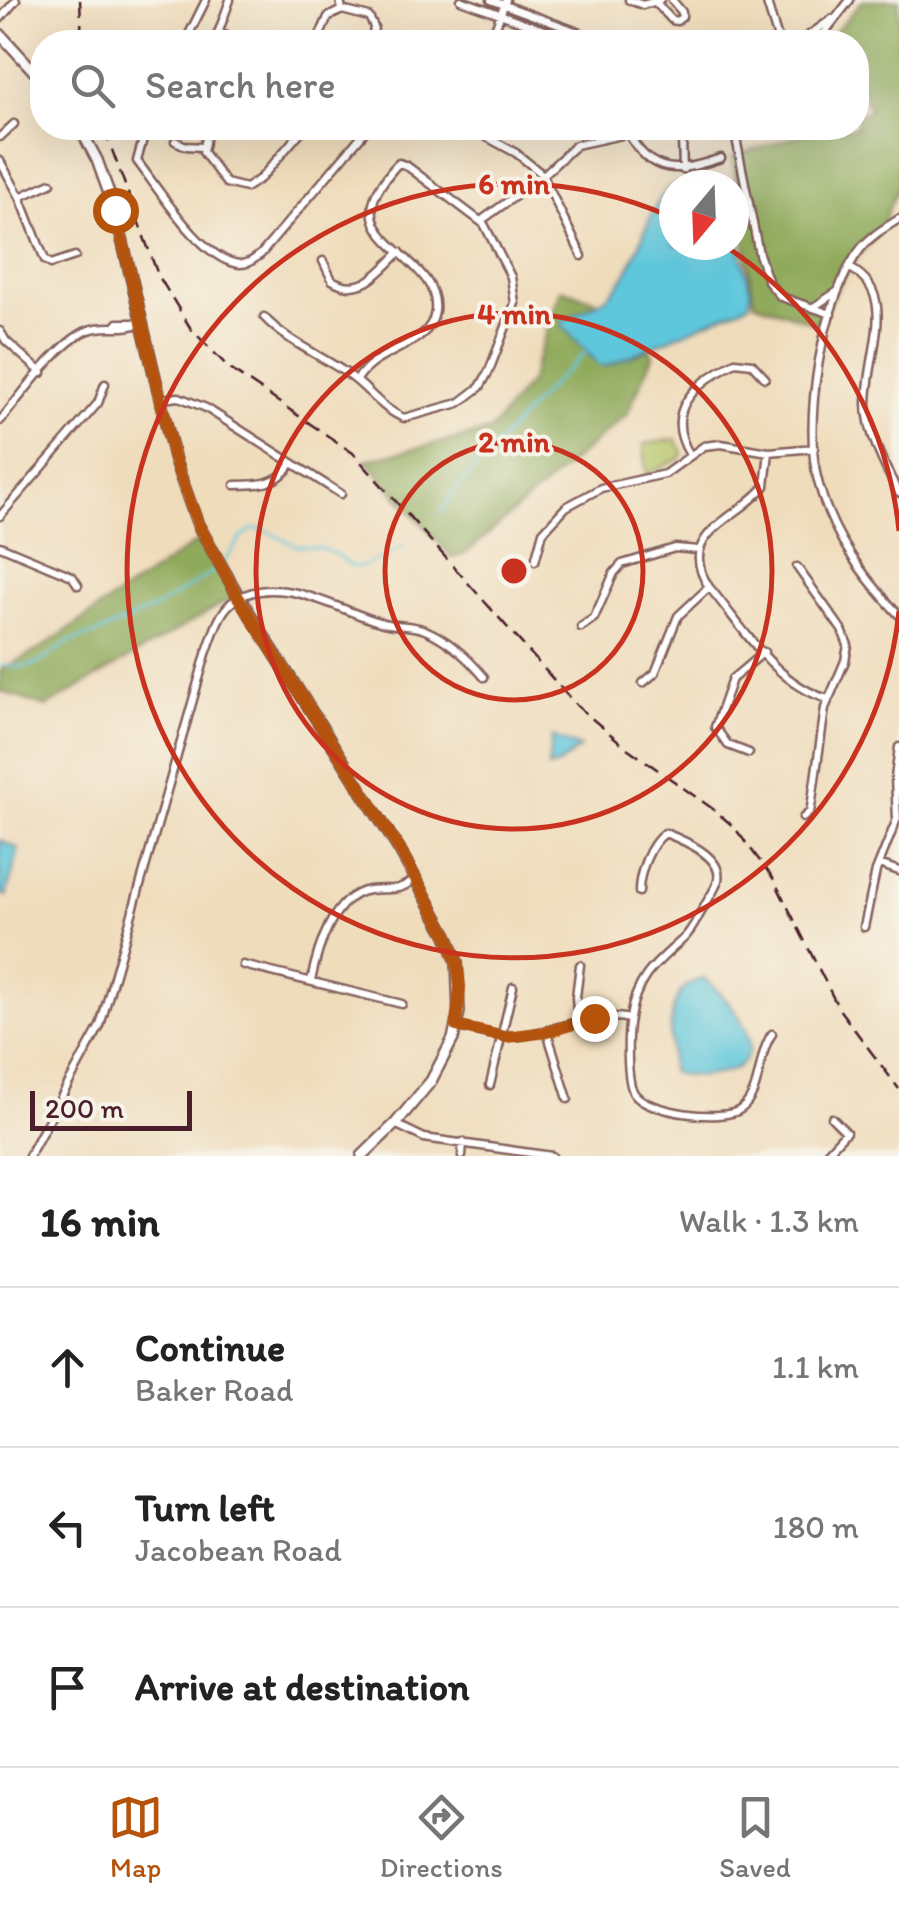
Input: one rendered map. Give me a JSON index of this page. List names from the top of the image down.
{
  "scale_bar": "200 m",
  "north": "bottom",
  "page": {
    "search": "Search here",
    "scale": "200 m",
    "heading": ["16 min", "Walk · 1.3 km"],
    "list": [
      ["Continue", "Baker Road", "1.1 km"],
      ["Turn left", "Jacobean Road", "180 m"],
      "Arrive at destination"
    ],
    "nav": ["Map", "Directions", "Saved"]
  },
  "rings": ["6 min", "4 min", "2 min"]
}
